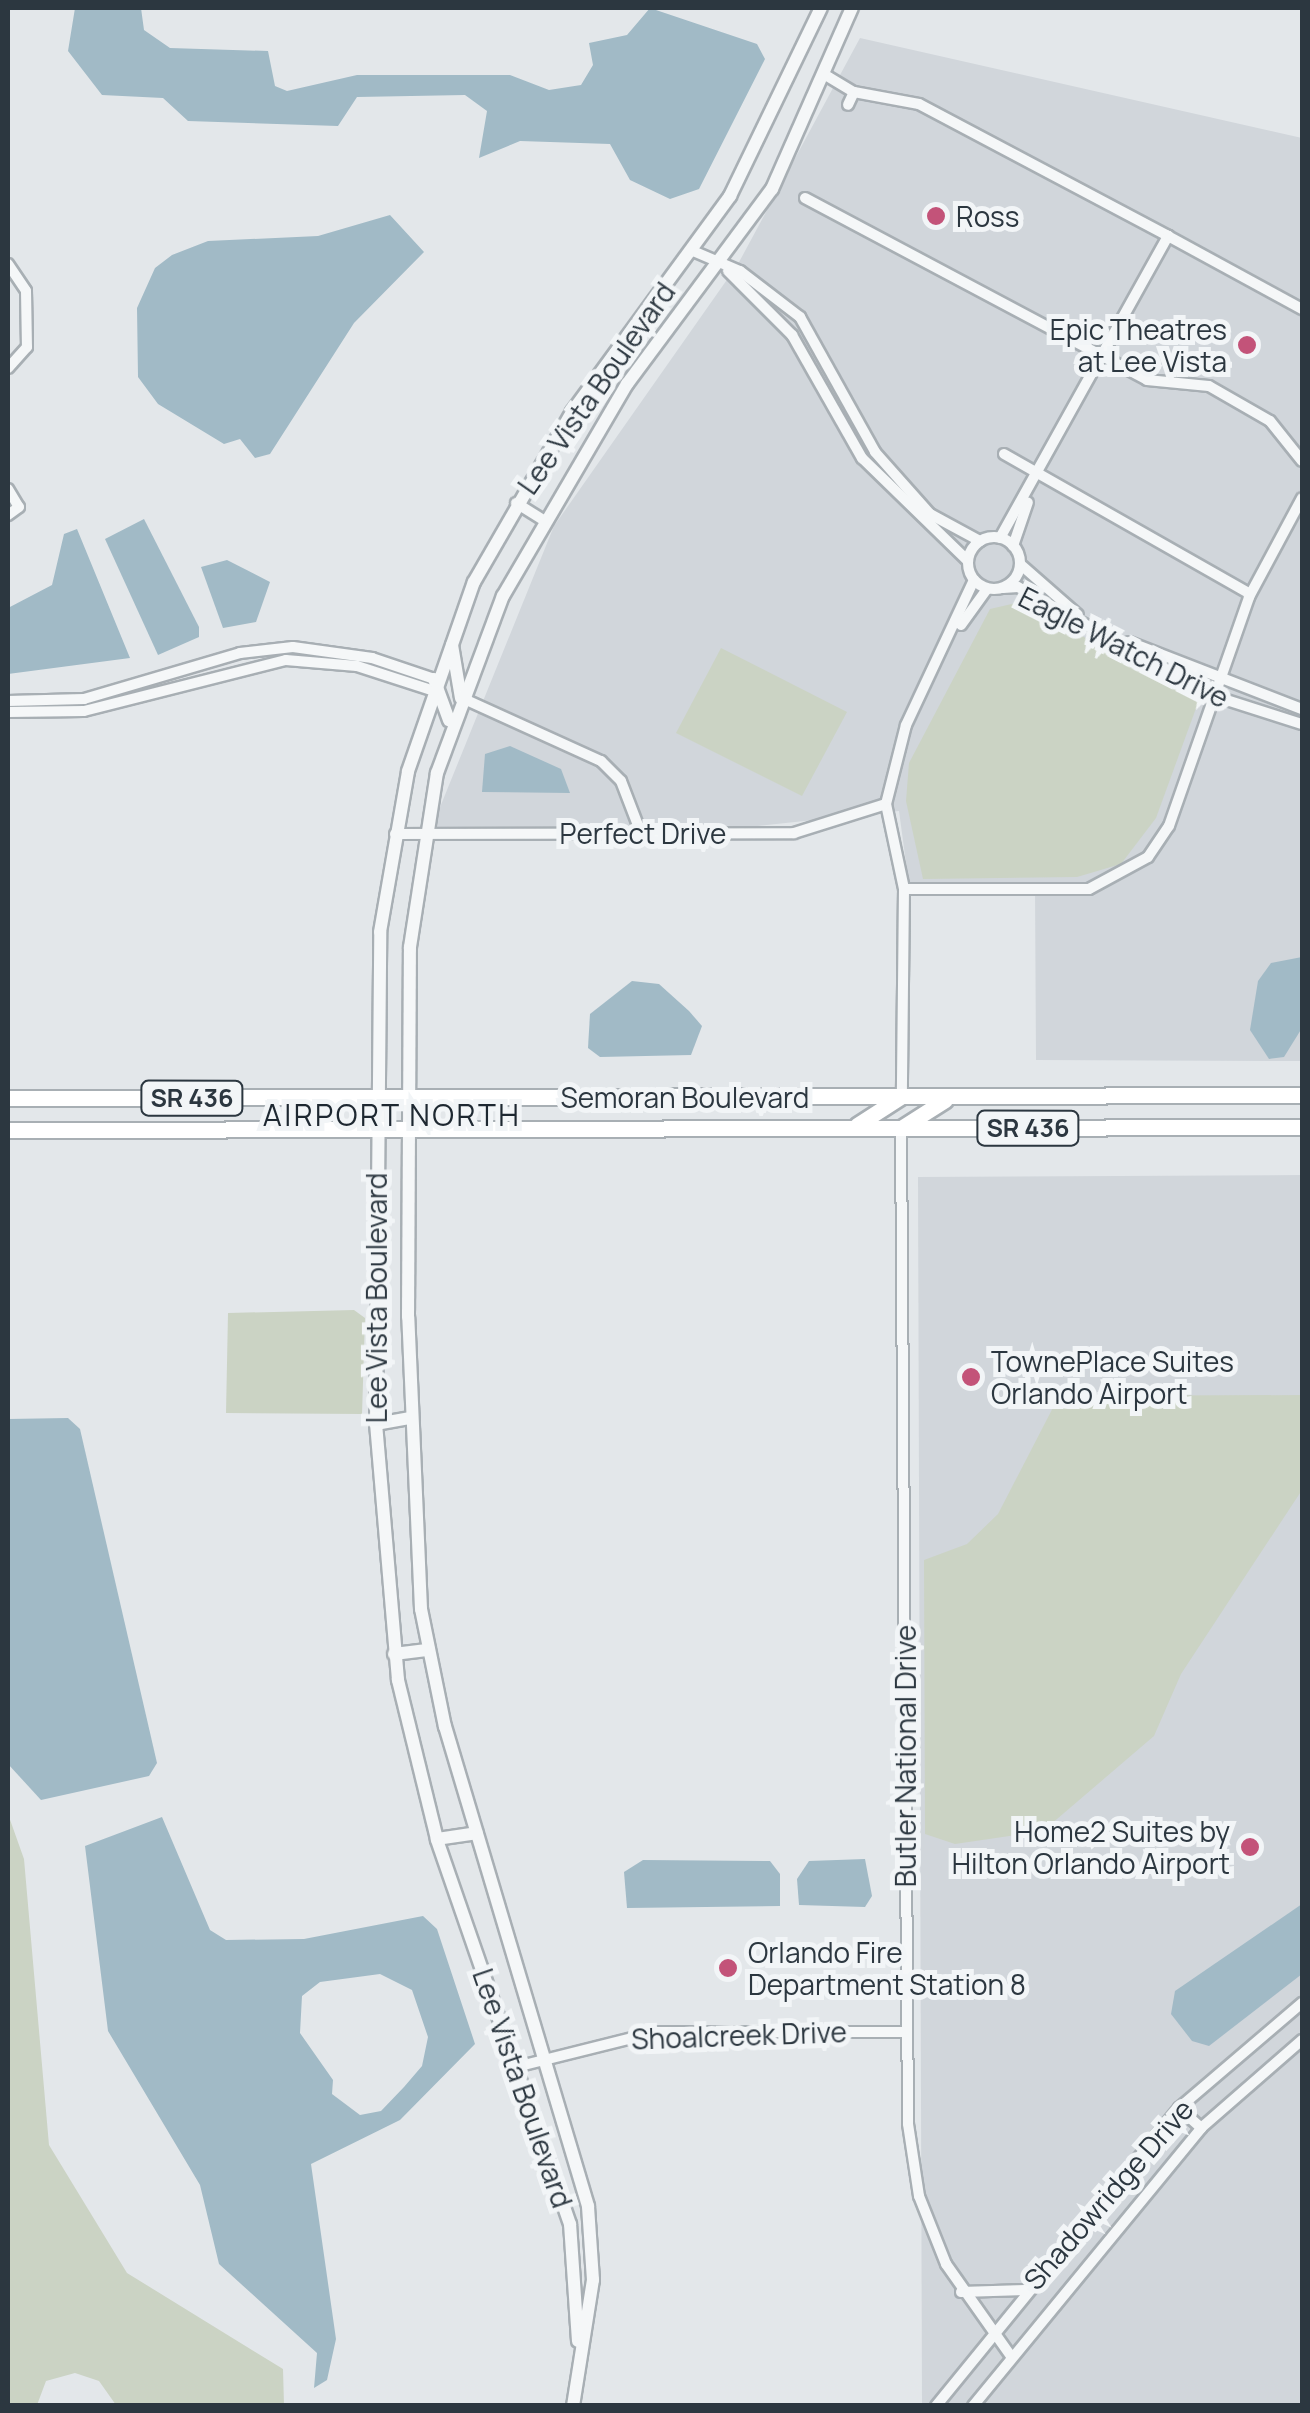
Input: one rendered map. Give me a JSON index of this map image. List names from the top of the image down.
{
  "streets": {
    "main road": ["Semoran Boulevard", "SR 436"],
    "street": [
      "Lee Vista Boulevard",
      "Eagle Watch Drive",
      "Perfect Drive",
      "Butler National Drive",
      "Shoalcreek Drive",
      "Shadowridge Drive"
    ]
  },
  "crossings": [
    ["Lee Vista Boulevard", "Perfect Drive"],
    ["Lee Vista Boulevard", "Semoran Boulevard"],
    ["Lee Vista Boulevard", "Shoalcreek Drive"],
    ["Eagle Watch Drive", "Perfect Drive"],
    ["Semoran Boulevard", "Butler National Drive"],
    ["Butler National Drive", "Shoalcreek Drive"],
    ["Butler National Drive", "Shadowridge Drive"]
  ],
  "districts": ["AIRPORT NORTH"],
  "places": [
    "Ross",
    "Epic Theatres at Lee Vista",
    "TownePlace Suites Orlando Airport",
    "Home2 Suites by Hilton Orlando Airport",
    "Orlando Fire Department Station 8"
  ]
}
